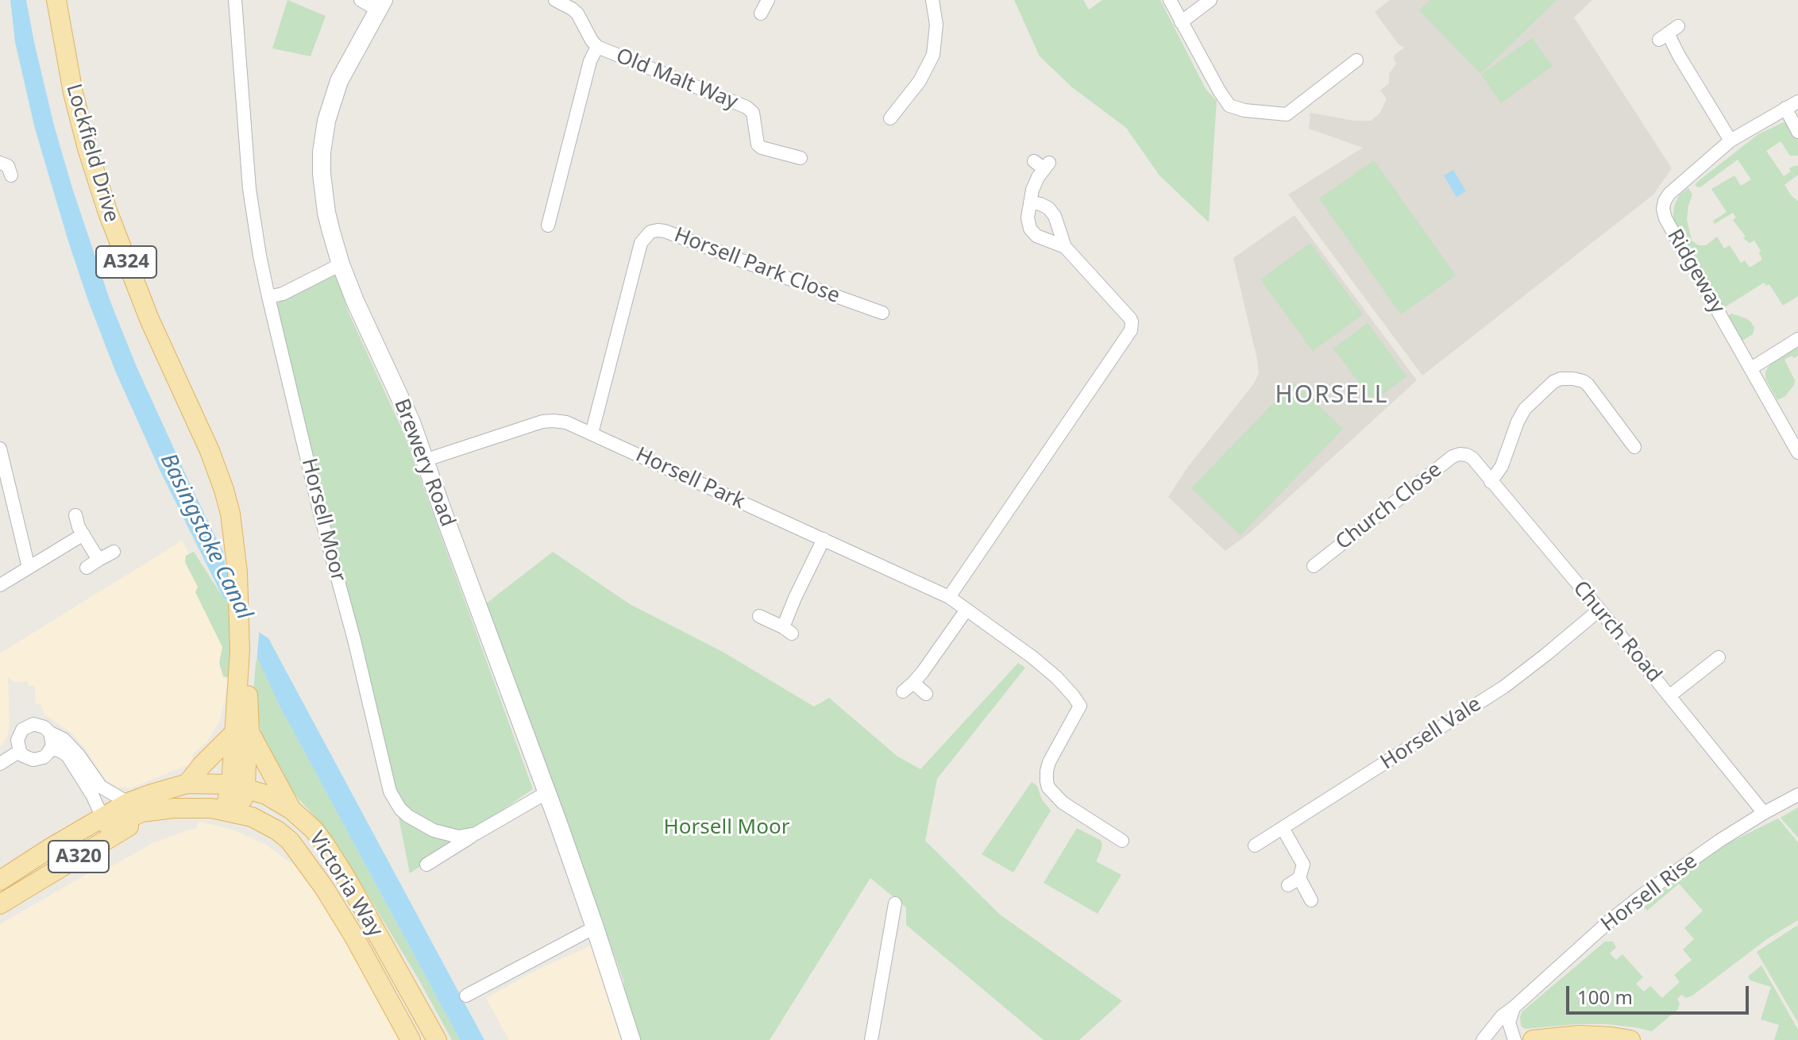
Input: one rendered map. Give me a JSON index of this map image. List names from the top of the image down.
{
  "streets": {
    "main road": [
      "Lockfield Drive",
      "A324",
      "A320",
      "Victoria Way"
    ],
    "street": [
      "Old Malt Way",
      "Horsell Park Close",
      "Ridgeway",
      "Brewery Road",
      "Horsell Park",
      "Church Close",
      "Horsell Moor",
      "Church Road",
      "Horsell Vale",
      "Horsell Rise"
    ]
  },
  "crossings": [
    ["Lockfield Drive", "Victoria Way"],
    ["Horsell Park Close", "Horsell Park"],
    ["Brewery Road", "Horsell Park"],
    ["Church Close", "Church Road"],
    ["Church Road", "Horsell Vale"],
    ["Church Road", "Horsell Rise"]
  ],
  "districts": ["HORSELL"],
  "water": ["Basingstoke Canal"],
  "parks": ["Horsell Moor"],
  "scale_bar": "100 m"
}
